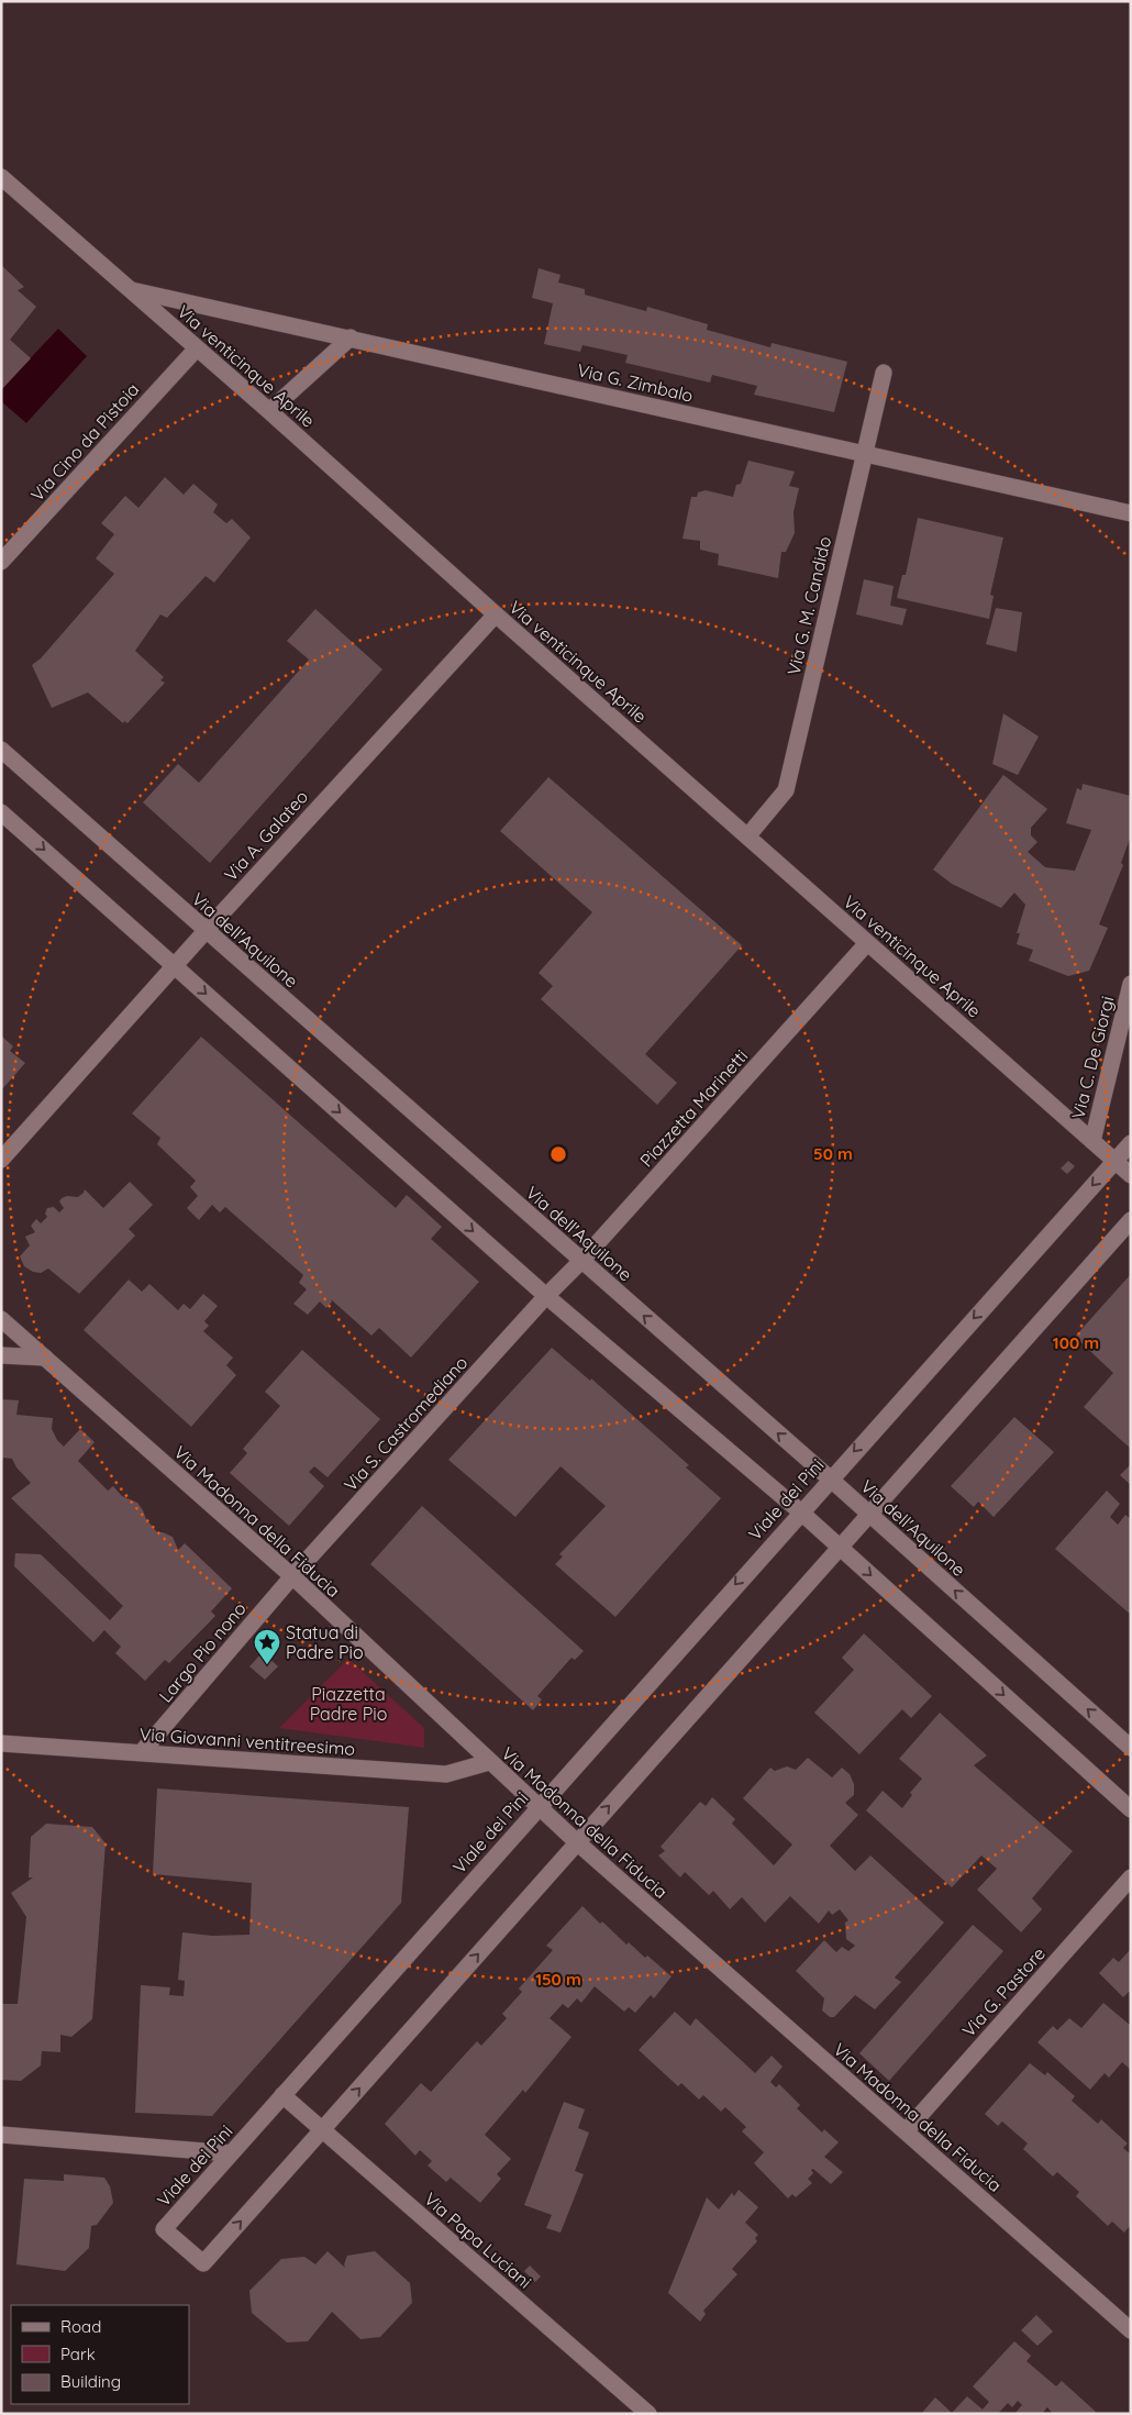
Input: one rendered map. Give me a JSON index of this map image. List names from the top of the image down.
{
  "streets": {
    "street": [
      "Via venticinque Aprile",
      "Via G. Zimbalo",
      "Via Cino da Pistoia",
      "Via G. M. Candido",
      "Via A. Galateo",
      "Via dell'Aquilone",
      "Via C. De Giorgi",
      "Piazzetta Marinetti",
      "Via S. Castromediano",
      "Viale dei Pini",
      "Via Madonna della Fiducia",
      "Largo Pio nono",
      "Via Giovanni ventitreesimo",
      "Via G. Pastore",
      "Via Papa Luciani"
    ]
  },
  "crossings": [
    ["Via venticinque Aprile", "Via G. Zimbalo"],
    ["Via venticinque Aprile", "Via Cino da Pistoia"],
    ["Via venticinque Aprile", "Via G. M. Candido"],
    ["Via venticinque Aprile", "Via A. Galateo"],
    ["Via venticinque Aprile", "Via C. De Giorgi"],
    ["Via venticinque Aprile", "Piazzetta Marinetti"],
    ["Via venticinque Aprile", "Viale dei Pini"],
    ["Via G. Zimbalo", "Via G. M. Candido"],
    ["Via A. Galateo", "Via dell'Aquilone"],
    ["Via dell'Aquilone", "Piazzetta Marinetti"],
    ["Via dell'Aquilone", "Viale dei Pini"],
    ["Piazzetta Marinetti", "Via S. Castromediano"],
    ["Via S. Castromediano", "Via Madonna della Fiducia"],
    ["Via S. Castromediano", "Largo Pio nono"],
    ["Viale dei Pini", "Via Madonna della Fiducia"],
    ["Viale dei Pini", "Via Papa Luciani"],
    ["Via Madonna della Fiducia", "Largo Pio nono"],
    ["Via Madonna della Fiducia", "Via Giovanni ventitreesimo"],
    ["Via Madonna della Fiducia", "Via G. Pastore"],
    ["Largo Pio nono", "Via Giovanni ventitreesimo"]
  ],
  "parks": ["Piazzetta Padre Pio"],
  "places": {
    "place": ["Statua di Padre Pio"]
  },
  "legend": ["Road", "Park", "Building"],
  "rings": ["50 m", "100 m", "150 m"]
}
